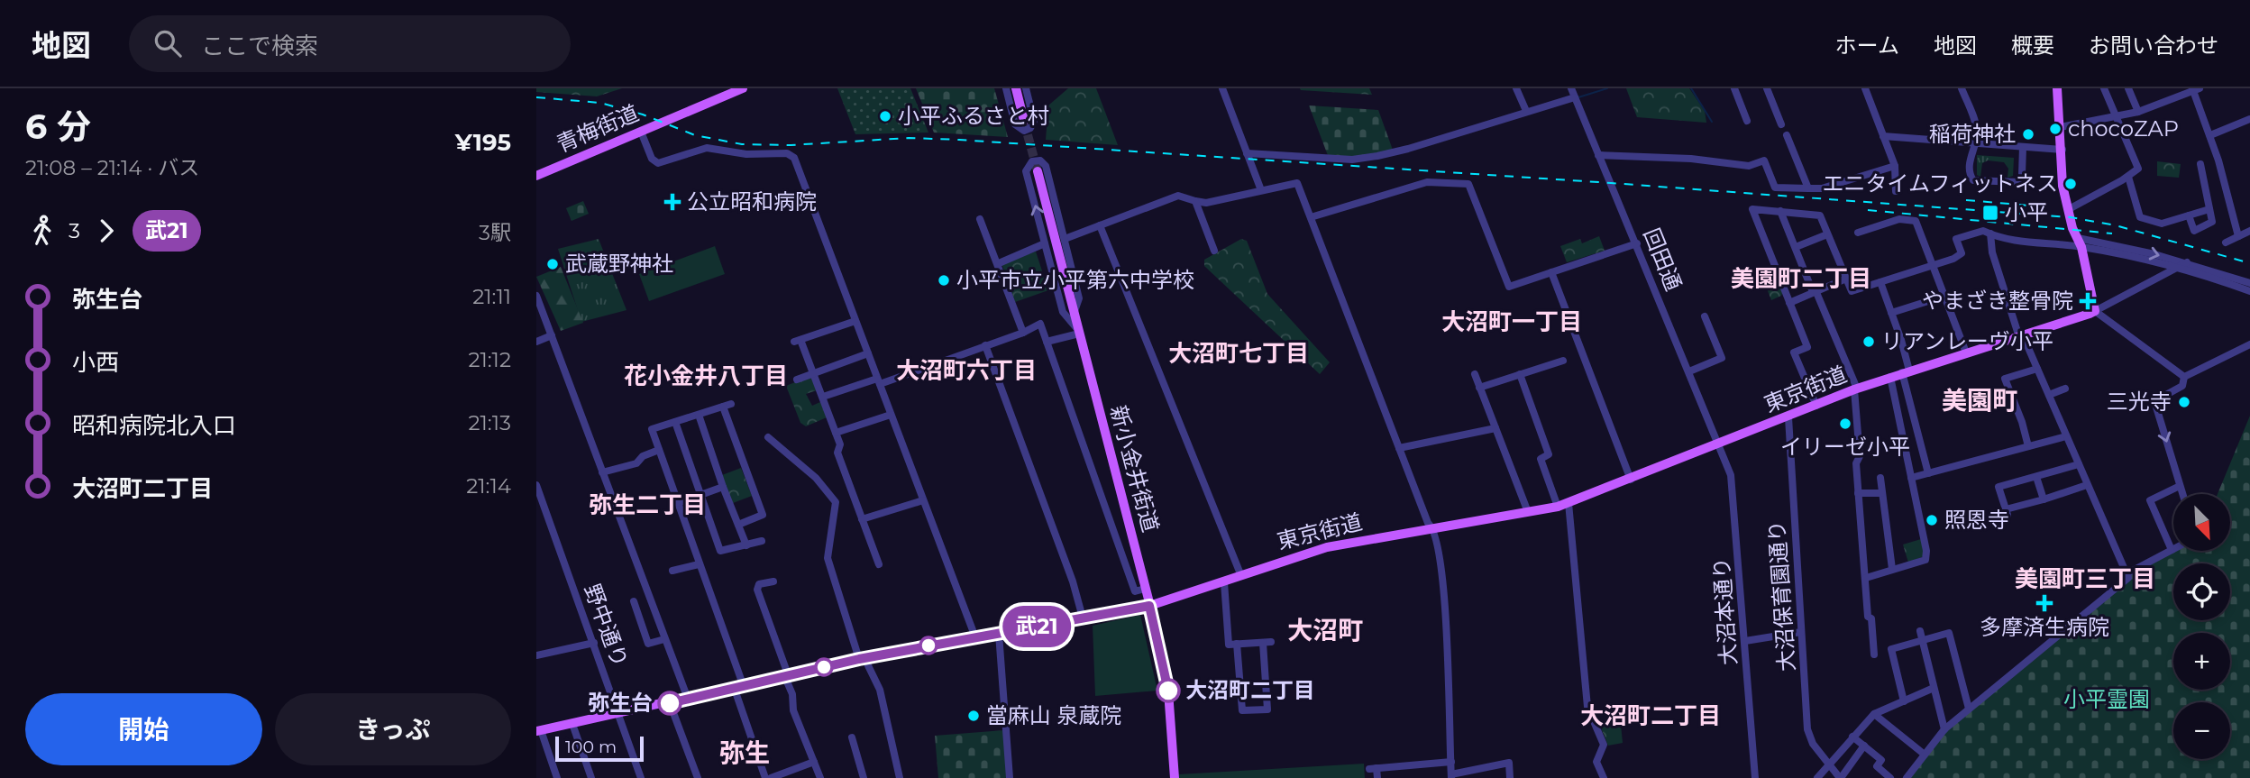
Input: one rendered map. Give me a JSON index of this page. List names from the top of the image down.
{
  "streets": {
    "main road": ["青梅街道", "東京街道", "新小金井街道"],
    "street": [
      "回田通",
      "大沼保育園通り",
      "大沼本通り",
      "野中通り"
    ]
  },
  "crossings": [
    ["回田通", "東京街道"],
    ["回田通", "大沼本通り"],
    ["東京街道", "新小金井街道"],
    ["東京街道", "大沼保育園通り"],
    ["東京街道", "大沼本通り"],
    ["東京街道", "野中通り"]
  ],
  "districts": [
    "美園町二丁目",
    "大沼町一丁目",
    "大沼町七丁目",
    "大沼町六丁目",
    "花小金井八丁目",
    "美園町",
    "弥生二丁目",
    "美園町三丁目",
    "大沼町",
    "大沼町二丁目",
    "弥生"
  ],
  "parks": ["小平霊園"],
  "places": {
    "other": [
      "小平ふるさと村",
      "chocoZAP",
      "稲荷神社",
      "エニタイムフィットネス",
      "武蔵野神社",
      "小平市立小平第六中学校",
      "リアンレーヴ小平",
      "三光寺",
      "イリーゼ小平",
      "照恩寺",
      "大沼町二丁目",
      "弥生台",
      "當麻山 泉蔵院"
    ],
    "health": ["公立昭和病院", "やまざき整骨院", "多摩済生病院"],
    "transit": ["小平"]
  },
  "lines": ["bus line 武21"],
  "scale_bar": "100 m",
  "north": "bottom right",
  "page": {
    "header": "地図",
    "search": "ここで検索",
    "nav": [
      "ホーム",
      "地図",
      "概要",
      "お問い合わせ"
    ],
    "heading": ["6 分", "21:08 – 21:14 · バス", "¥195"],
    "on_map": "武21",
    "legs": ["3", "武21", "3駅"],
    "list": [
      {
        "name": "弥生台",
        "value": "21:11"
      },
      {
        "name": "小西",
        "value": "21:12"
      },
      {
        "name": "昭和病院北入口",
        "value": "21:13"
      },
      {
        "name": "大沼町二丁目",
        "value": "21:14"
      }
    ],
    "map_buttons": ["+", "−"],
    "buttons": ["開始", "きっぷ"],
    "scale": "100 m"
  }
}
